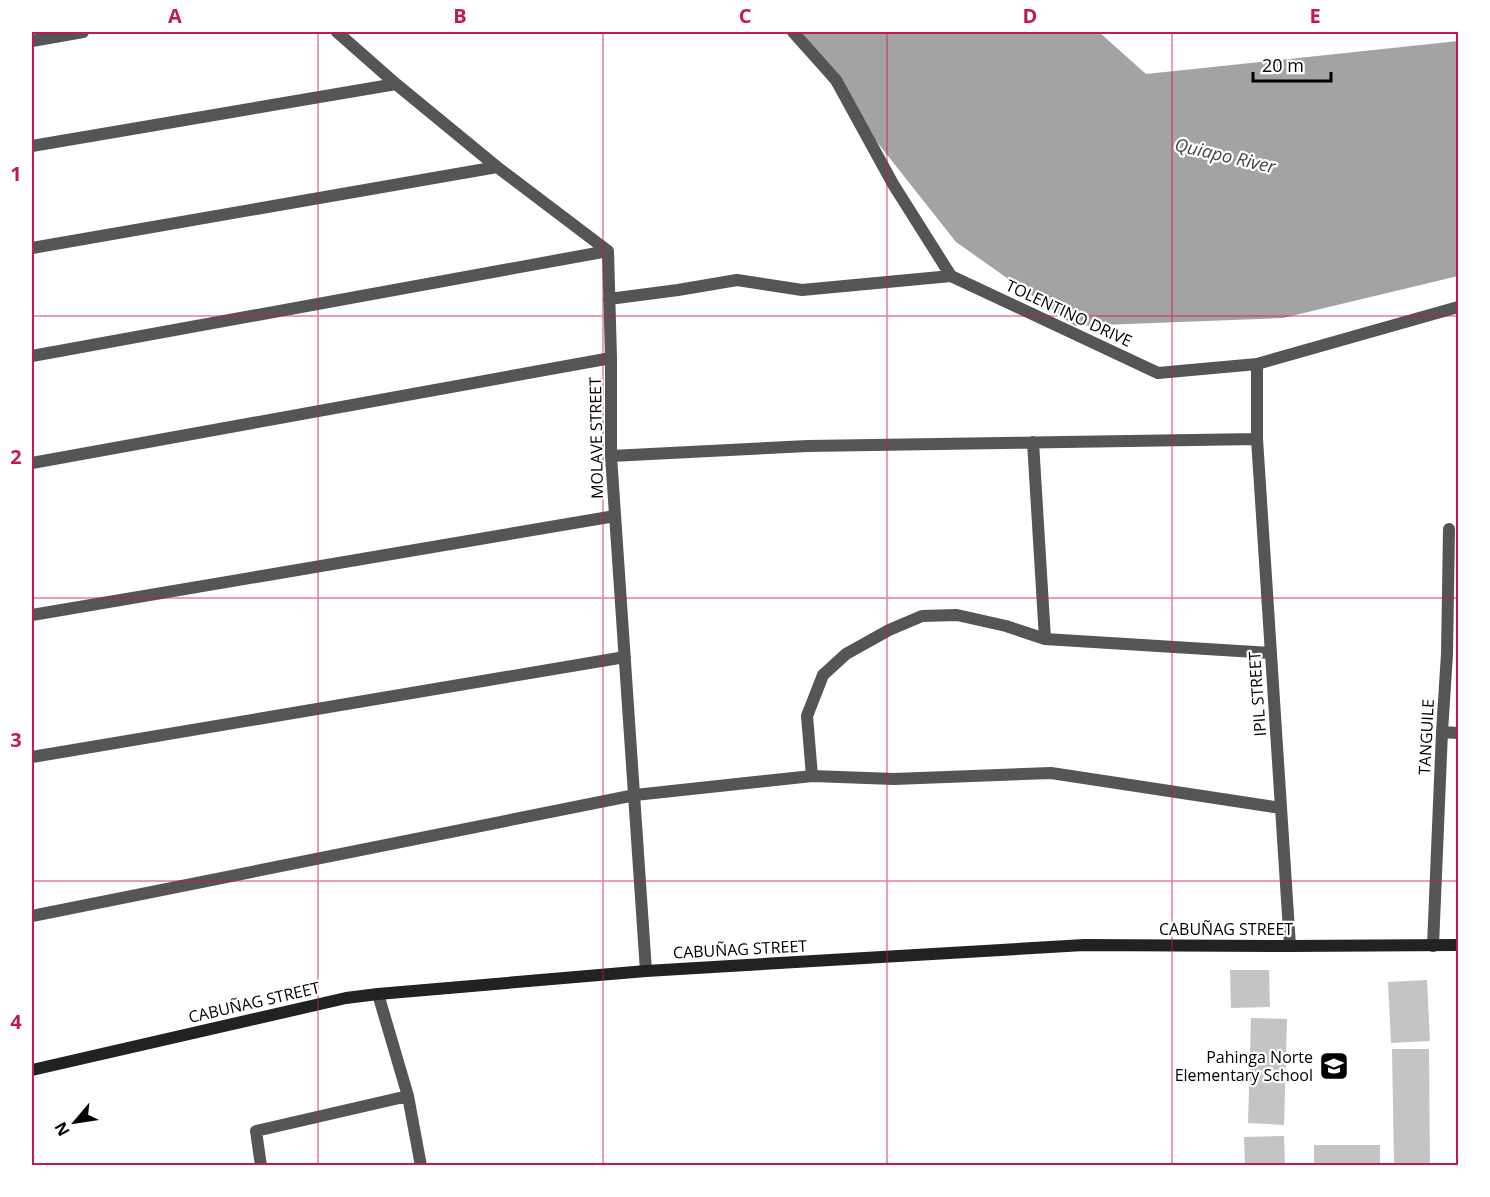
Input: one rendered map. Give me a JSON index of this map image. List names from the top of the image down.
{
  "streets": {
    "street": [
      "TOLENTINO DRIVE",
      "MOLAVE STREET",
      "IPIL STREET",
      "TANGUILE",
      "CABUÑAG STREET"
    ]
  },
  "crossings": [
    ["TOLENTINO DRIVE", "IPIL STREET"],
    ["MOLAVE STREET", "CABUÑAG STREET"],
    ["IPIL STREET", "CABUÑAG STREET"],
    ["TANGUILE", "CABUÑAG STREET"]
  ],
  "water": ["Quiapo River"],
  "places": {
    "school or university": ["Pahinga Norte Elementary School"]
  },
  "scale_bar": "20 m",
  "north": "bottom left",
  "grid": {
    "columns": [
      "A",
      "B",
      "C",
      "D",
      "E"
    ],
    "rows": [
      "1",
      "2",
      "3",
      "4"
    ]
  }
}
